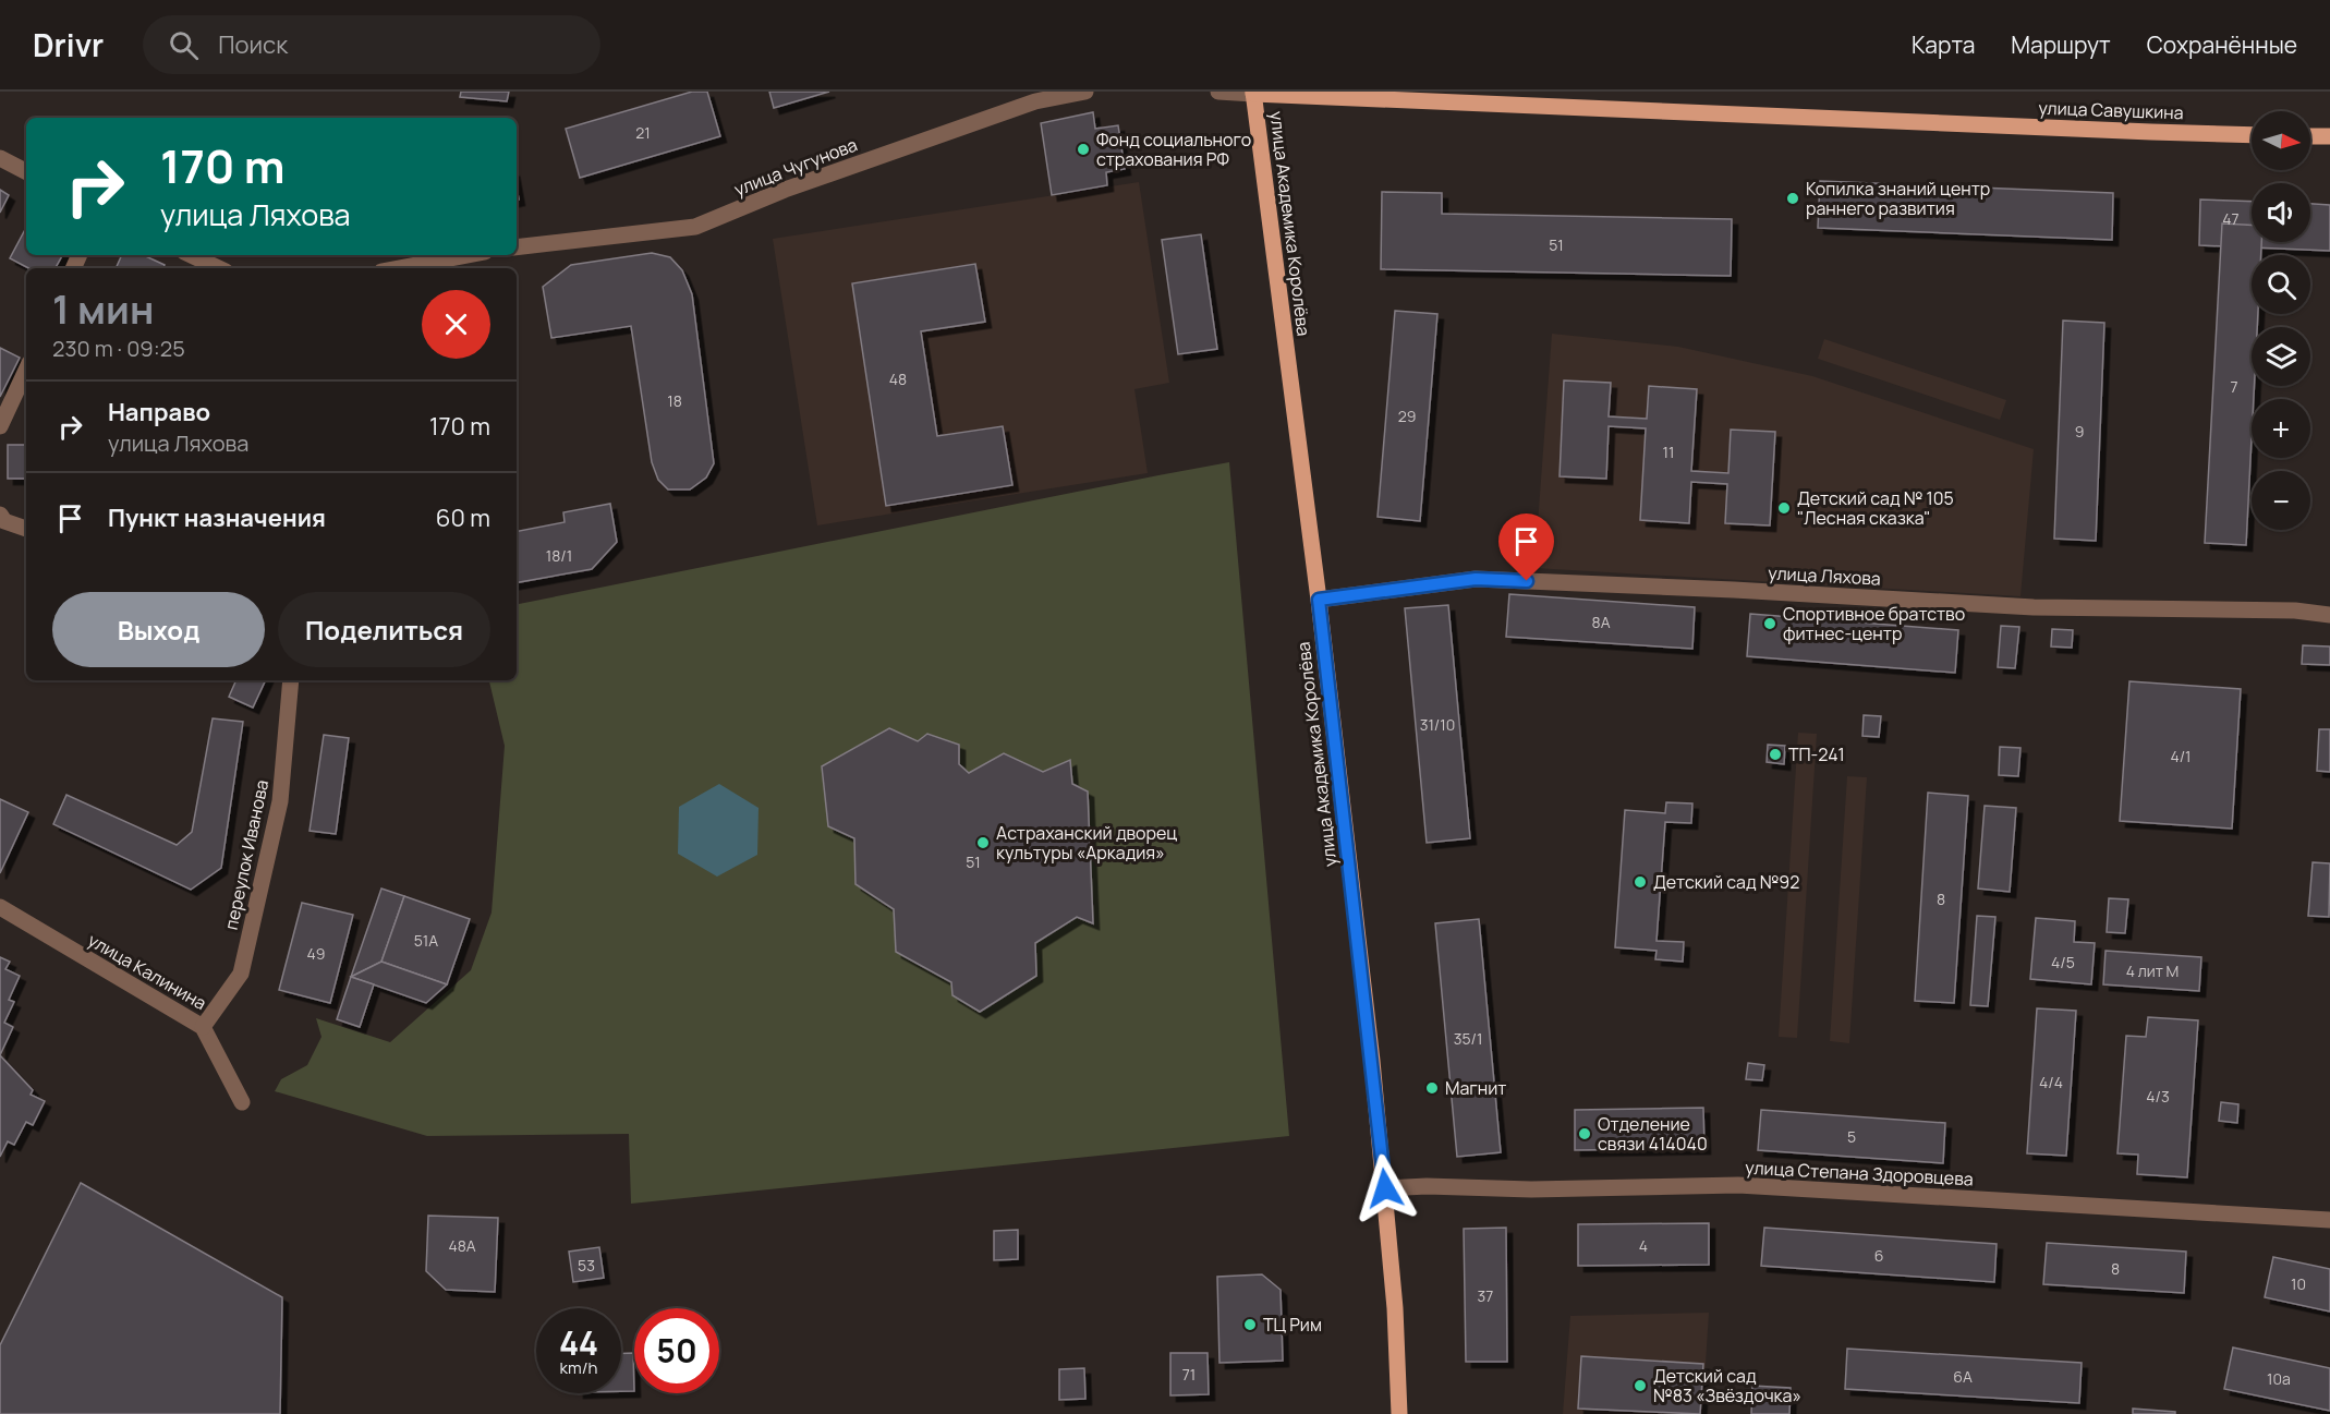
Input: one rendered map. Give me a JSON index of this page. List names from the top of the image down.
{
  "streets": {
    "main road": ["улица Савушкина", "улица Академика Королёва"],
    "street": [
      "улица Чугунова",
      "улица Ляхова",
      "переулок Иванова",
      "улица Калинина",
      "улица Степана Здоровцева"
    ]
  },
  "crossings": [
    ["улица Савушкина", "улица Академика Королёва"],
    ["улица Академика Королёва", "улица Ляхова"],
    ["улица Академика Королёва", "улица Степана Здоровцева"],
    ["переулок Иванова", "улица Калинина"]
  ],
  "places": [
    "Фонд социального страхования РФ",
    "Копилка знаний центр раннего развития",
    "Детский сад № 105 \"Лесная сказка\"",
    "Спортивное братство фитнес-центр",
    "ТП-241",
    "Астраханский дворец культуры «Аркадия»",
    "Детский сад №92",
    "Магнит",
    "Отделение связи 414040",
    "ТЦ Рим",
    "Детский сад №83 «Звёздочка»"
  ],
  "house_numbers": [
    "21",
    "47",
    "51",
    "48",
    "7",
    "18",
    "29",
    "9",
    "11",
    "18/1",
    "8А",
    "31/10",
    "4/1",
    "51",
    "8",
    "51А",
    "49",
    "4/5",
    "4 лит М",
    "35/1",
    "4/4",
    "4/3",
    "5",
    "48А",
    "4",
    "6",
    "53",
    "8",
    "10",
    "37",
    "71",
    "6А",
    "10а"
  ],
  "north": "right",
  "page": {
    "header": "Drivr",
    "search": "Поиск",
    "nav": ["Карта", "Маршрут", "Сохранённые"],
    "map_buttons": ["+", "−"],
    "turn": ["170 m", "улица Ляхова"],
    "heading": ["1 мин", "230 m · 09:25"],
    "list": [
      {
        "name": "Направо",
        "note": "улица Ляхова",
        "value": "170 m"
      },
      {
        "name": "Пункт назначения",
        "value": "60 m"
      }
    ],
    "buttons": ["Выход", "Поделиться"],
    "speed": "44 km/h",
    "limit": "50"
  }
}
